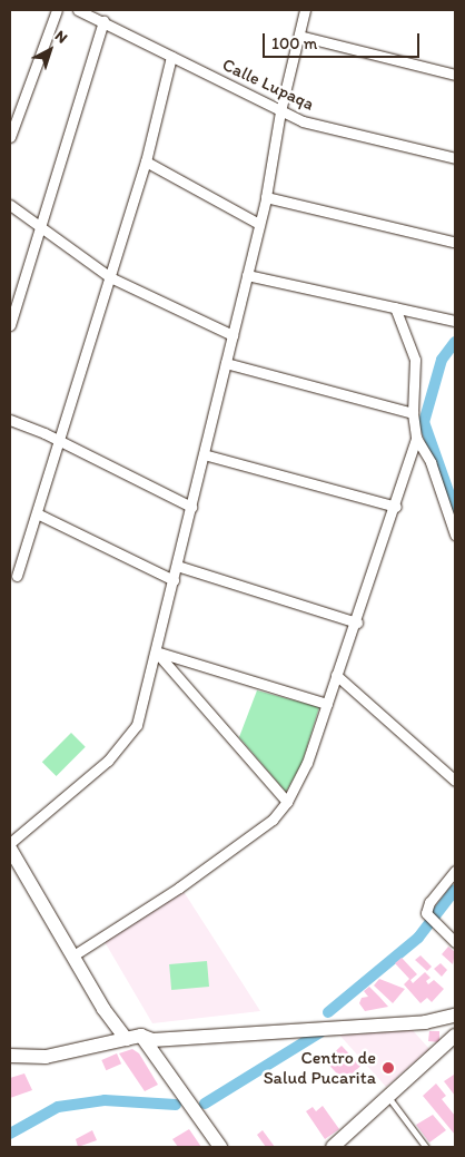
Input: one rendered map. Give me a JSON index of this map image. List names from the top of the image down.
{
  "streets": {
    "street": ["Calle Lupaqa"]
  },
  "places": ["Centro de Salud Pucarita"],
  "scale_bar": "100 m",
  "north": "top right"
}
